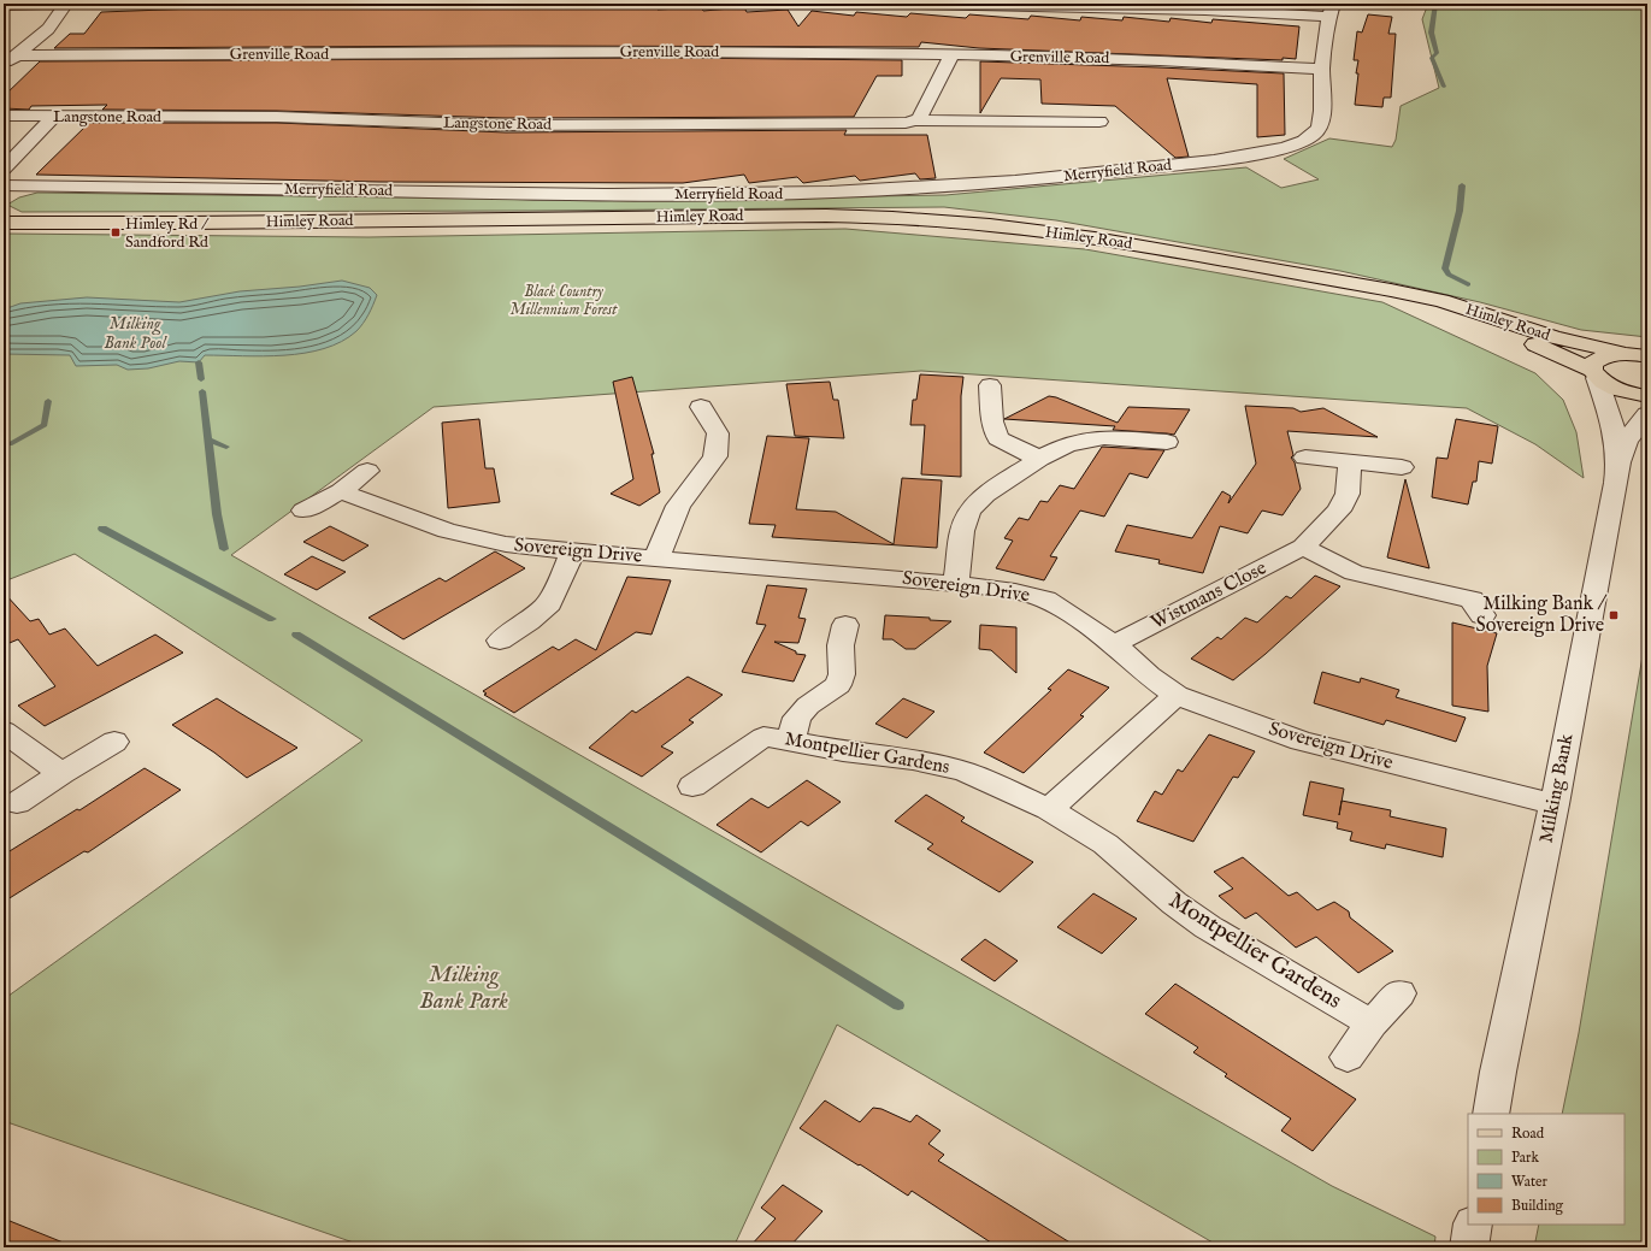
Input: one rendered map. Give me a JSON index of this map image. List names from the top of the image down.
{
  "streets": {
    "main road": ["Himley Road"],
    "street": [
      "Grenville Road",
      "Langstone Road",
      "Merryfield Road",
      "Sovereign Drive",
      "Wistmans Close",
      "Montpellier Gardens",
      "Milking Bank"
    ]
  },
  "crossings": [
    ["Grenville Road", "Merryfield Road"],
    ["Himley Road", "Milking Bank"],
    ["Sovereign Drive", "Wistmans Close"],
    ["Sovereign Drive", "Milking Bank"]
  ],
  "water": ["Milking Bank Pool"],
  "parks": ["Black Country Millennium Forest", "Milking Bank Park"],
  "places": {
    "transit": ["Himley Rd / Sandford Rd", "Milking Bank / Sovereign Drive"]
  },
  "legend": [
    "Road",
    "Park",
    "Water",
    "Building"
  ]
}
